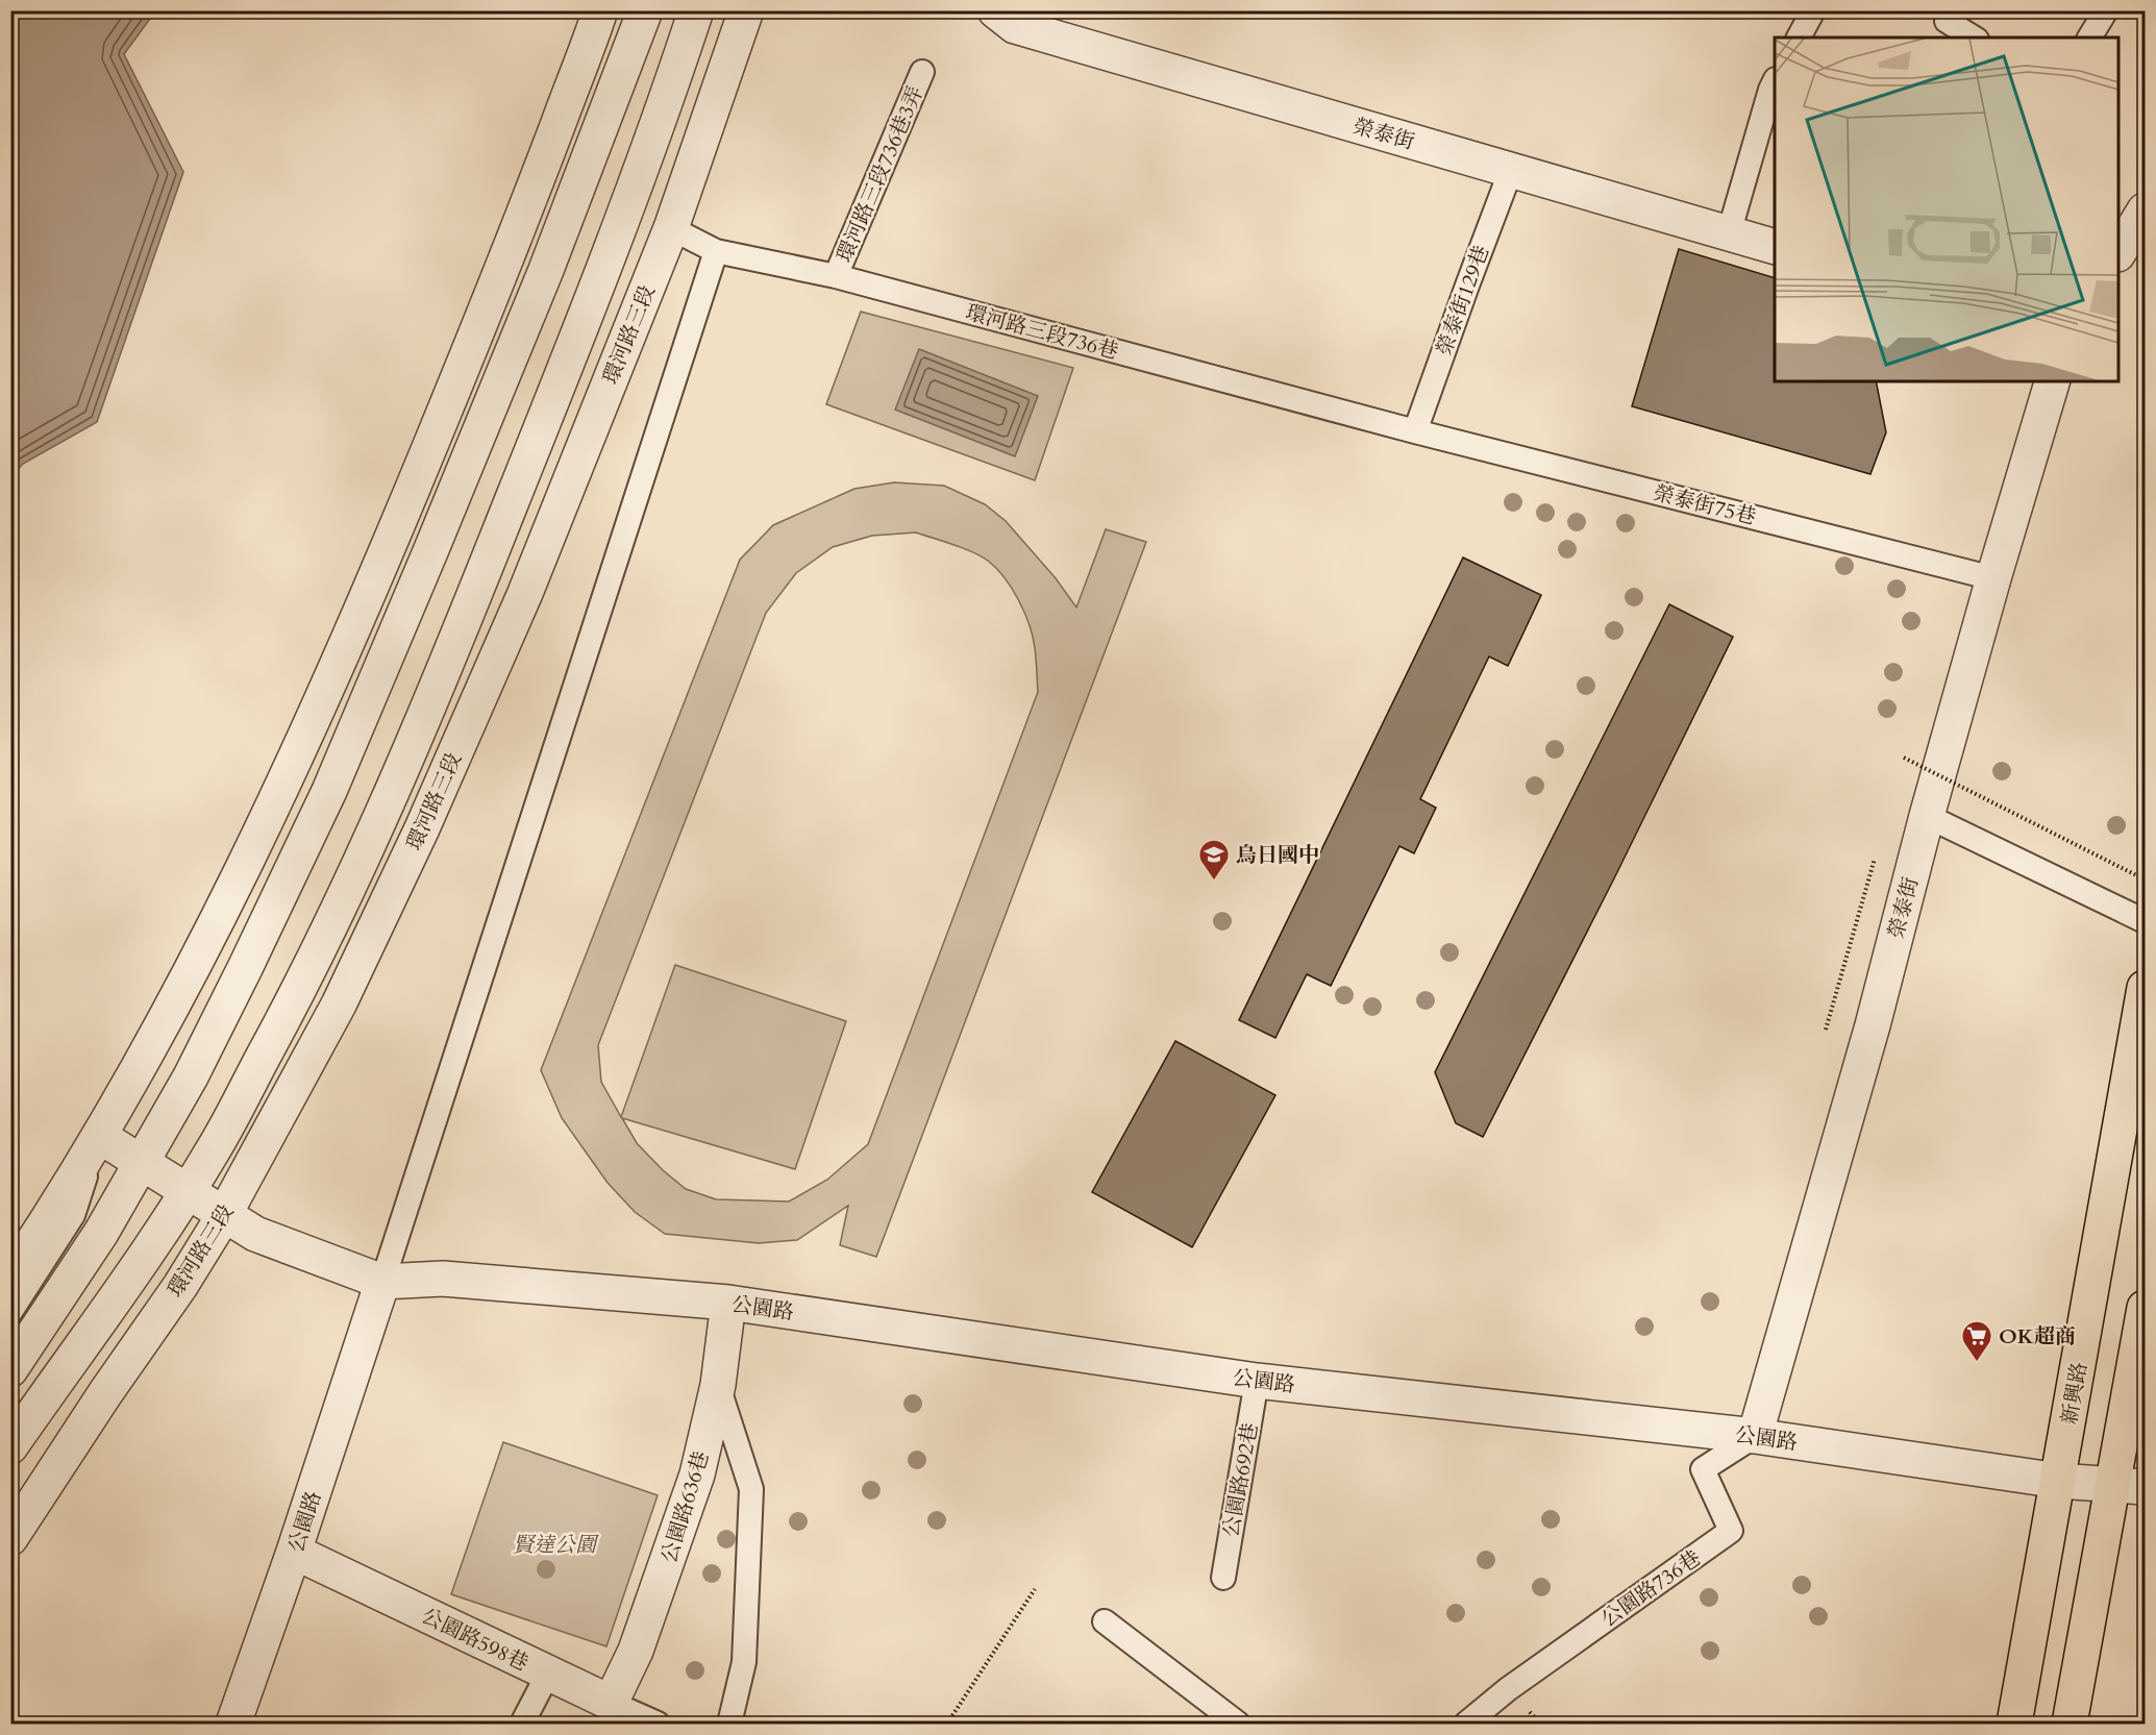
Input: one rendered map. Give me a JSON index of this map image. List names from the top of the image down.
{
  "streets": {
    "main road": ["新興路"],
    "street": [
      "榮泰街",
      "環河路三段",
      "公園路",
      "公園路636巷",
      "公園路598巷"
    ],
    "lane": [
      "環河路三段736巷3弄",
      "榮泰街129巷",
      "環河路三段736巷",
      "榮泰街75巷",
      "公園路692巷",
      "公園路736巷"
    ]
  },
  "crossings": [
    ["榮泰街", "榮泰街129巷"],
    ["榮泰街", "榮泰街75巷"],
    ["榮泰街", "公園路"],
    ["榮泰街", "公園路736巷"],
    ["環河路三段736巷3弄", "環河路三段736巷"],
    ["榮泰街129巷", "環河路三段736巷"],
    ["榮泰街129巷", "榮泰街75巷"],
    ["環河路三段736巷", "環河路三段"],
    ["環河路三段736巷", "榮泰街75巷"],
    ["環河路三段", "公園路"],
    ["公園路", "新興路"],
    ["公園路", "公園路692巷"],
    ["公園路", "公園路636巷"],
    ["公園路", "公園路736巷"],
    ["公園路", "公園路598巷"],
    ["公園路636巷", "公園路598巷"]
  ],
  "parks": ["賢達公園"],
  "places": {
    "school or university": ["烏日國中"],
    "supermarket": ["OK超商"]
  }
}
